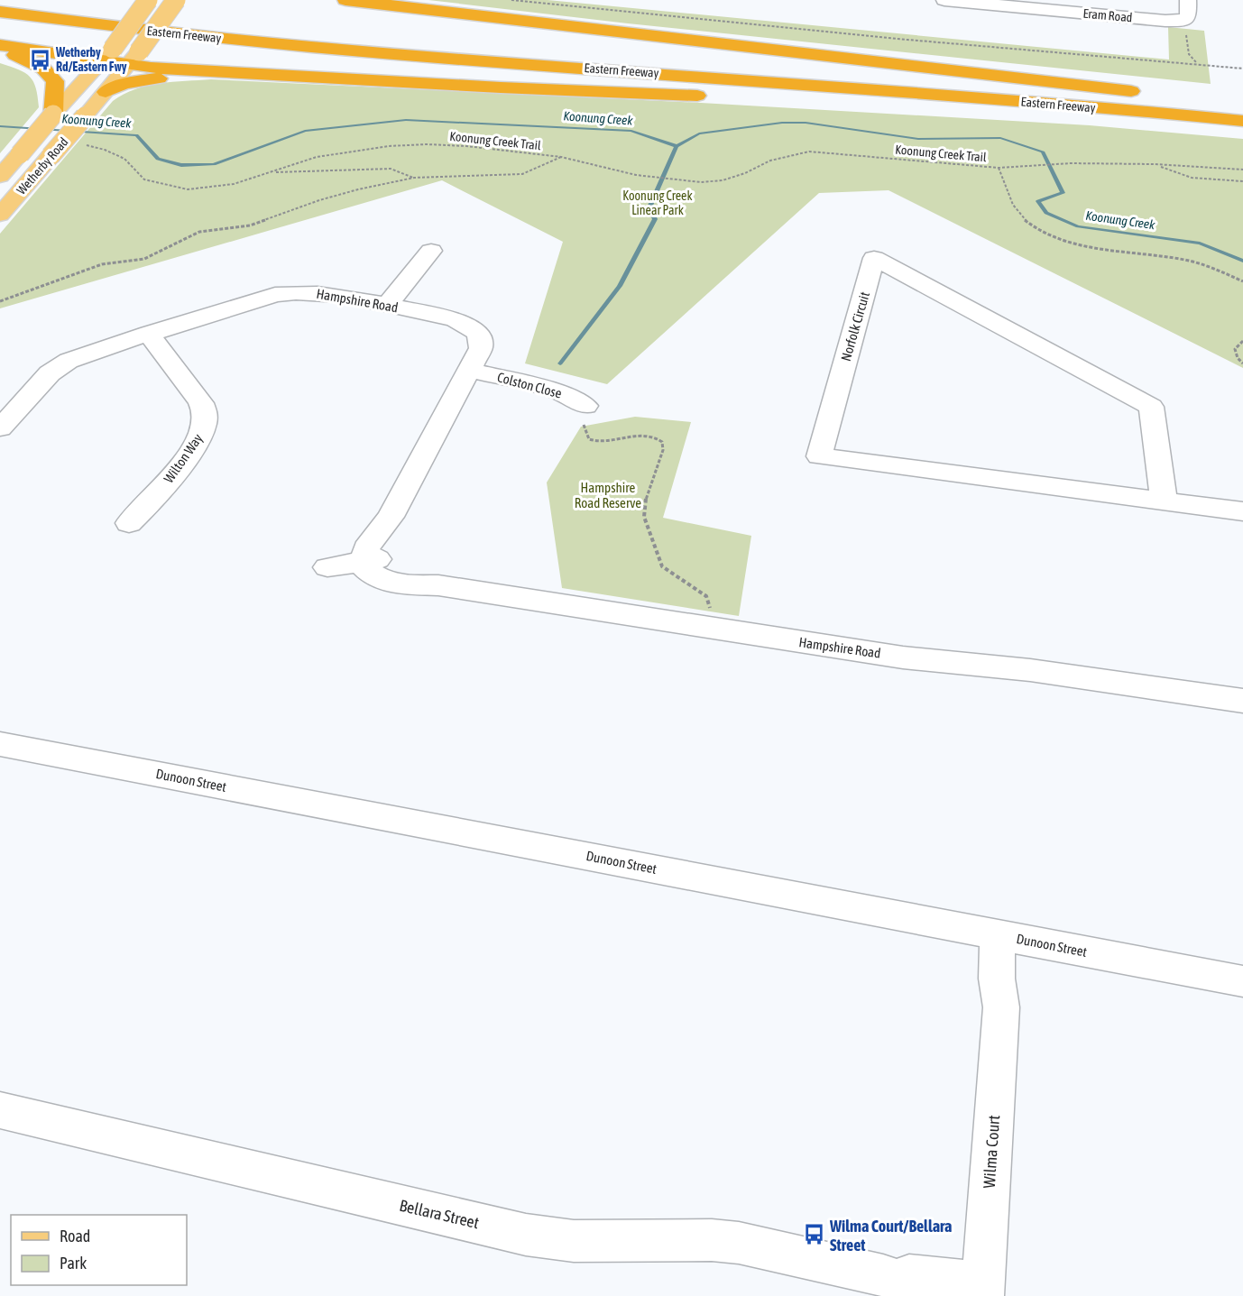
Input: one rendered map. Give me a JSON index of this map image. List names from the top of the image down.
{
  "streets": {
    "highway": ["Eastern Freeway"],
    "main road": ["Wetherby Road"],
    "street": [
      "Eram Road",
      "Hampshire Road",
      "Norfolk Circuit",
      "Colston Close",
      "Wilton Way",
      "Dunoon Street",
      "Wilma Court",
      "Bellara Street"
    ],
    "path": ["Koonung Creek Trail"]
  },
  "crossings": [
    ["Hampshire Road", "Colston Close"],
    ["Hampshire Road", "Wilton Way"],
    ["Dunoon Street", "Wilma Court"],
    ["Wilma Court", "Bellara Street"]
  ],
  "water": ["Koonung Creek"],
  "parks": ["Koonung Creek Linear Park", "Hampshire Road Reserve"],
  "places": {
    "bus stop": ["Wetherby Rd/Eastern Fwy", "Wilma Court/Bellara Street"]
  },
  "legend": ["Road", "Park"]
}
